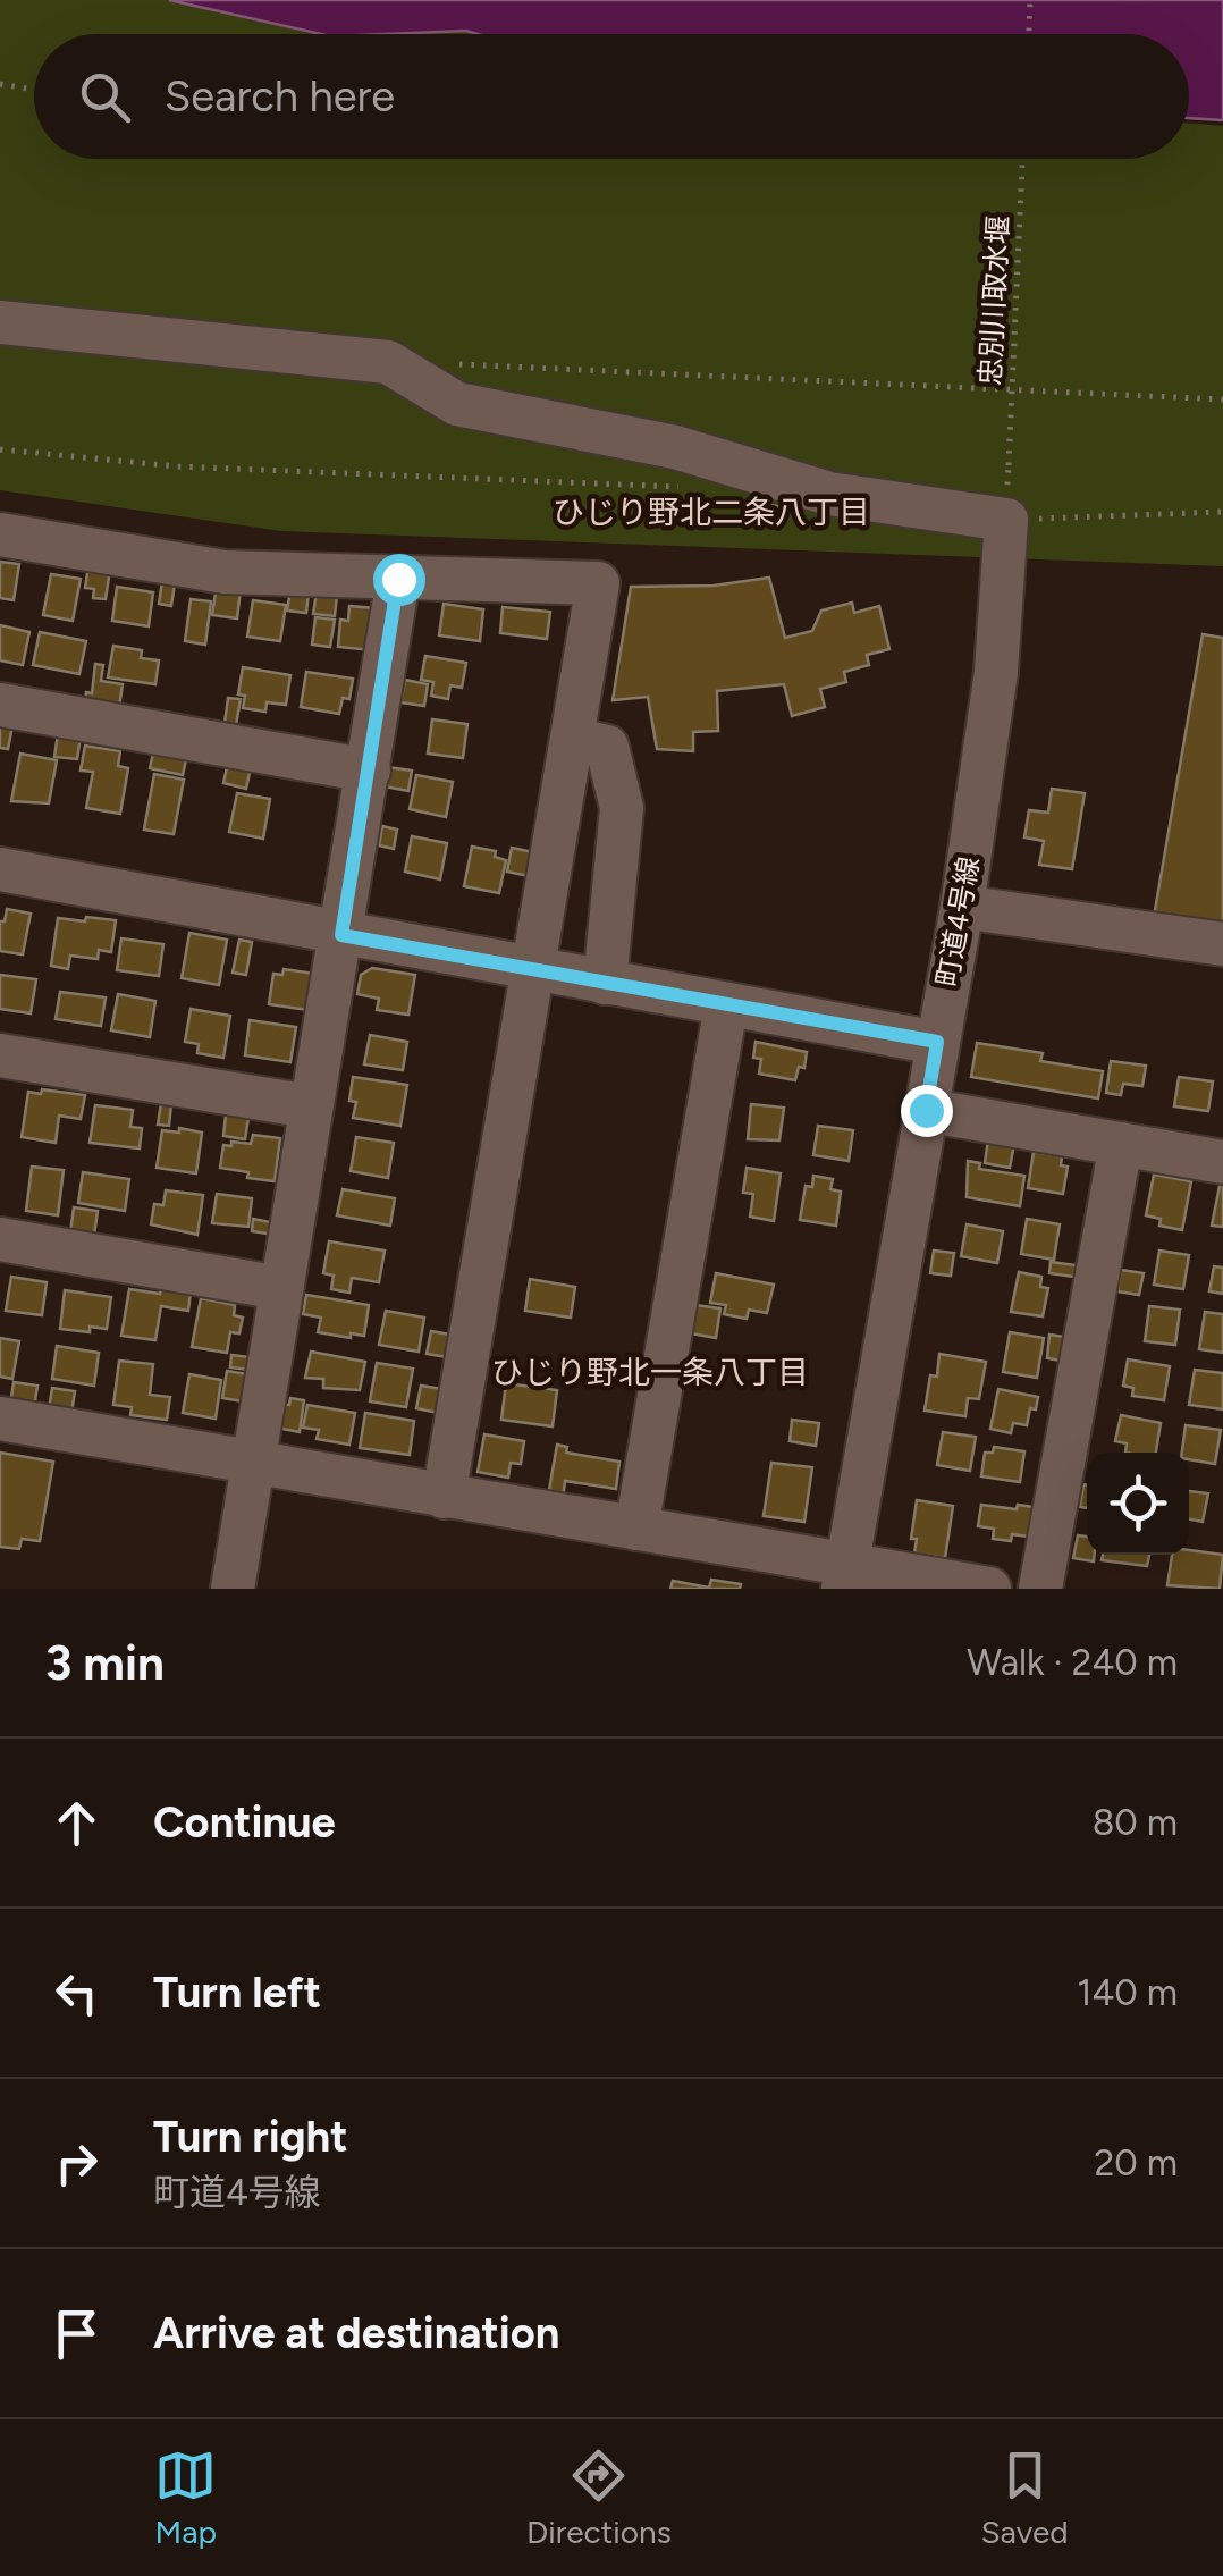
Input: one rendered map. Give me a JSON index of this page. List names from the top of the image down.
{
  "streets": {
    "street": ["町道4号線"],
    "path": ["忠別川取水堰"]
  },
  "districts": ["ひじり野北二条八丁目", "ひじり野北一条八丁目"],
  "page": {
    "search": "Search here",
    "heading": ["3 min", "Walk · 240 m"],
    "list": [
      ["Continue", "80 m"],
      ["Turn left", "140 m"],
      ["Turn right", "町道4号線", "20 m"],
      "Arrive at destination"
    ],
    "nav": ["Map", "Directions", "Saved"]
  }
}
